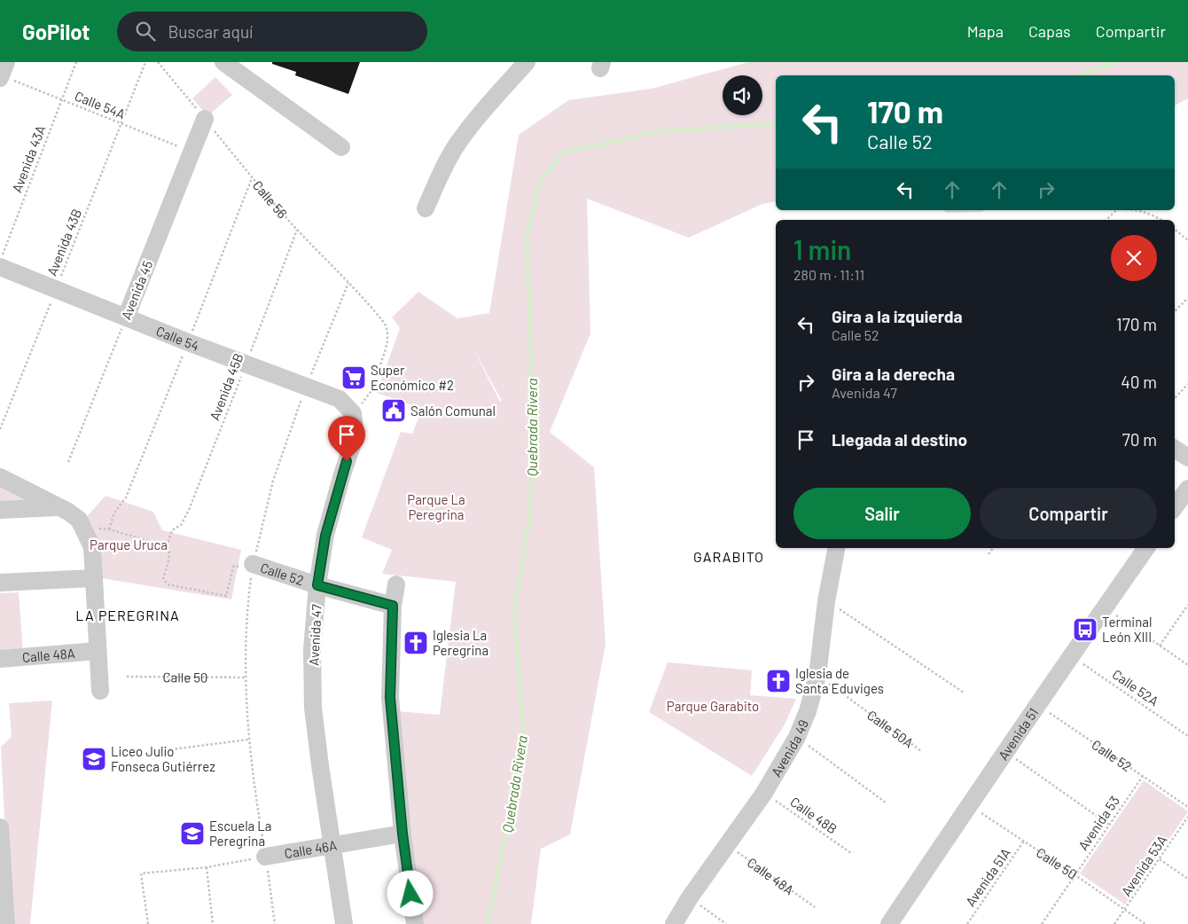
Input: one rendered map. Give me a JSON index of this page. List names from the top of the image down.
{
  "streets": {
    "street": [
      "Avenida 45",
      "Calle 54",
      "Calle 52",
      "Avenida 47",
      "Calle 48A",
      "Avenida 51",
      "Avenida 49",
      "Calle 46A"
    ],
    "path": [
      "Calle 54A",
      "Avenida 43A",
      "Calle 56",
      "Avenida 43B",
      "Avenida 45B",
      "Calle 50",
      "Calle 52A",
      "Calle 50A",
      "Calle 48B",
      "Avenida 53",
      "Avenida 53A",
      "Avenida 51A"
    ]
  },
  "crossings": [
    ["Calle 54A", "Avenida 43A"],
    ["Calle 54A", "Avenida 43B"],
    ["Calle 54A", "Avenida 45"],
    ["Calle 56", "Avenida 45"],
    ["Calle 56", "Calle 54"],
    ["Calle 56", "Avenida 45B"],
    ["Calle 56", "Avenida 47"],
    ["Avenida 43B", "Calle 54"],
    ["Avenida 45", "Calle 54"],
    ["Calle 54", "Avenida 45B"],
    ["Calle 54", "Avenida 47"],
    ["Calle 52", "Avenida 47"],
    ["Calle 52", "Avenida 51"],
    ["Calle 52", "Avenida 53"],
    ["Avenida 47", "Calle 46A"],
    ["Calle 48A", "Avenida 49"],
    ["Calle 50", "Avenida 51"],
    ["Calle 50", "Avenida 53"],
    ["Calle 50", "Avenida 53A"],
    ["Calle 50", "Avenida 51A"],
    ["Calle 52A", "Avenida 51"],
    ["Calle 50A", "Avenida 49"],
    ["Avenida 49", "Calle 48B"]
  ],
  "districts": ["GARABITO", "LA PEREGRINA"],
  "water": ["Quebrada Rivera"],
  "parks": ["Parque La Peregrina", "Parque Uruca", "Parque Garabito"],
  "places": {
    "supermarket": ["Super Económico #2"],
    "public building": ["Salón Comunal"],
    "bus stop": ["Terminal León XIII"],
    "church": ["Iglesia La Peregrina", "Iglesia de Santa Eduviges"],
    "school or university": ["Liceo Julio Fonseca Gutiérrez", "Escuela La Peregrina"]
  },
  "page": {
    "header": "GoPilot",
    "search": "Buscar aquí",
    "nav": ["Mapa", "Capas", "Compartir"],
    "turn": ["170 m", "Calle 52"],
    "heading": ["1 min", "280 m · 11:11"],
    "list": [
      {
        "name": "Gira a la izquierda",
        "note": "Calle 52",
        "value": "170 m"
      },
      {
        "name": "Gira a la derecha",
        "note": "Avenida 47",
        "value": "40 m"
      },
      {
        "name": "Llegada al destino",
        "value": "70 m"
      }
    ],
    "buttons": ["Salir", "Compartir"]
  }
}
